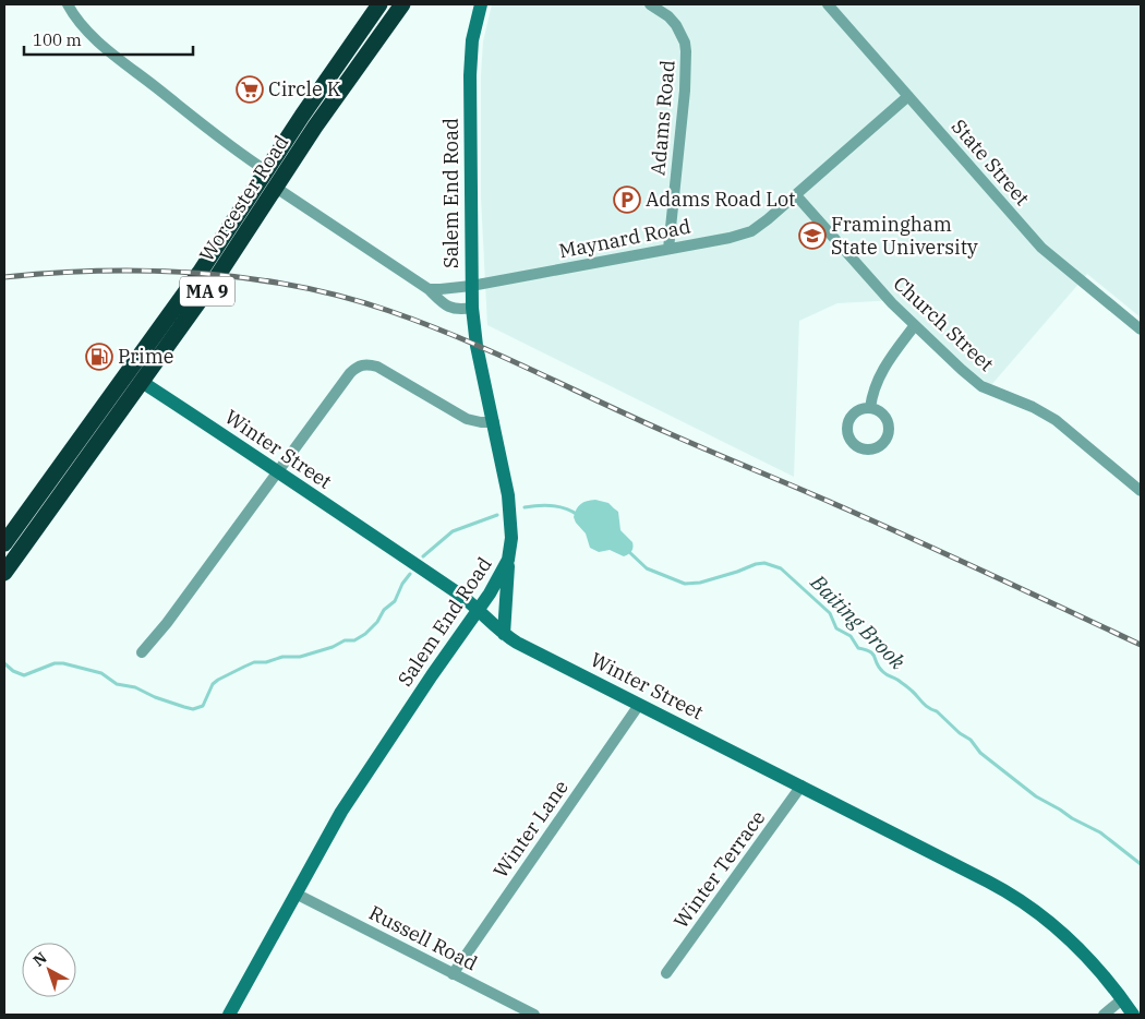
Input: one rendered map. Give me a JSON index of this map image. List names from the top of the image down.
{
  "streets": {
    "highway": ["Worcester Road", "MA 9"],
    "main road": ["Salem End Road", "Winter Street"],
    "street": [
      "Adams Road",
      "State Street",
      "Maynard Road",
      "Church Street",
      "Winter Lane",
      "Winter Terrace",
      "Russell Road"
    ]
  },
  "crossings": [
    ["Adams Road", "Maynard Road"],
    ["State Street", "Maynard Road"],
    ["Salem End Road", "Maynard Road"],
    ["Salem End Road", "Winter Street"],
    ["Salem End Road", "Russell Road"],
    ["Worcester Road", "Winter Street"],
    ["Maynard Road", "Church Street"],
    ["Winter Street", "Winter Lane"],
    ["Winter Street", "Winter Terrace"],
    ["Winter Lane", "Russell Road"]
  ],
  "water": ["Baiting Brook"],
  "places": {
    "supermarket": ["Circle K"],
    "parking": ["Adams Road Lot"],
    "school or university": ["Framingham State University"],
    "fuel station": ["Prime"]
  },
  "scale_bar": "100 m",
  "north": "top left"
}
